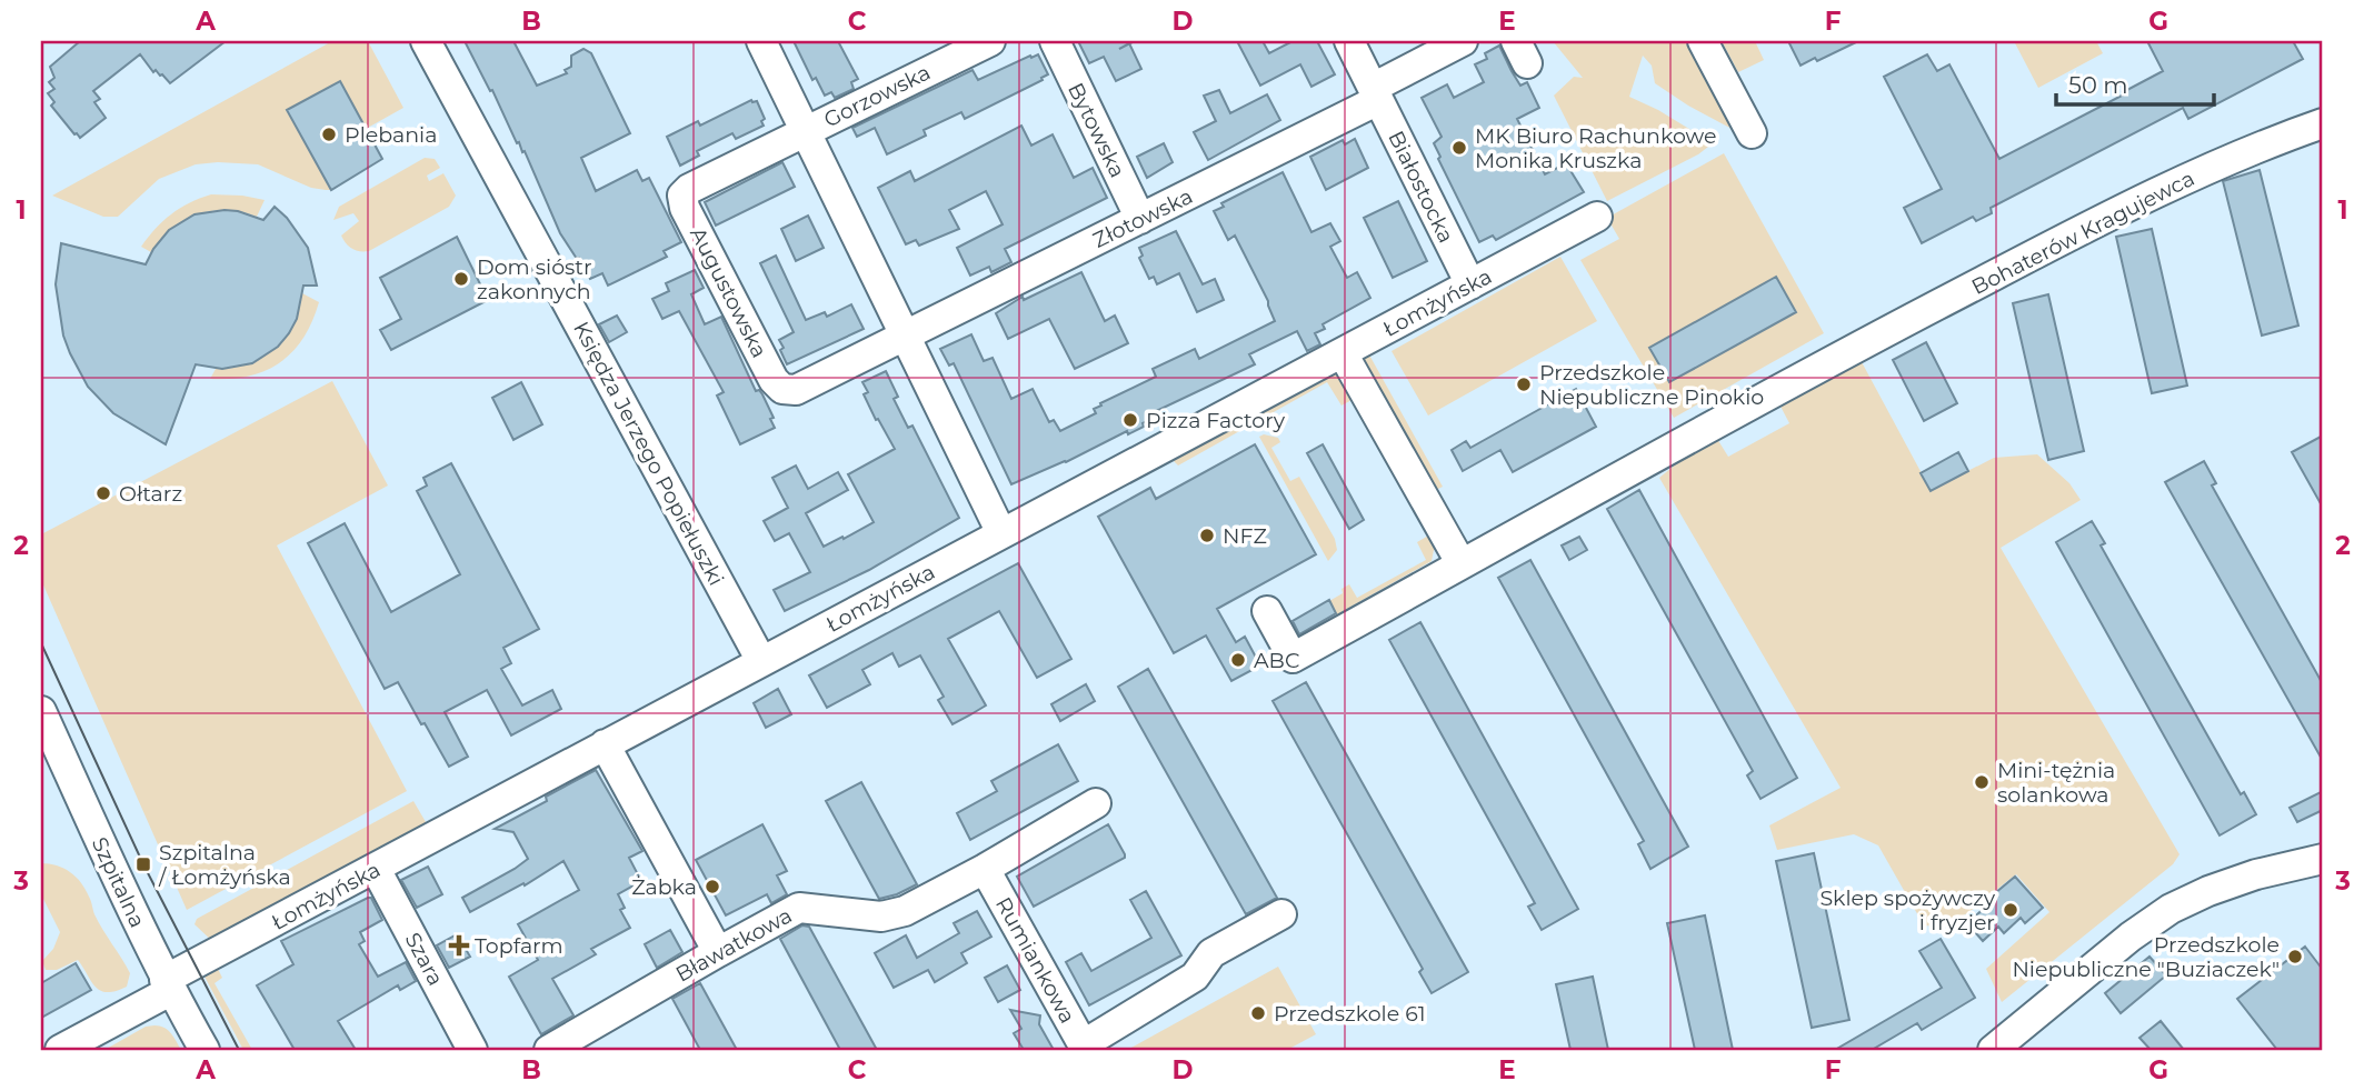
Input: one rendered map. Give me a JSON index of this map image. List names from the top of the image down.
{
  "streets": {
    "street": [
      "Gorzowska",
      "Bytowska",
      "Białostocka",
      "Złotowska",
      "Bohaterów Kragujewca",
      "Augustowska",
      "Łomżyńska",
      "Księdza Jerzego Popiełuszki",
      "Szpitalna",
      "Bławatkowa",
      "Szara",
      "Rumiankowa"
    ]
  },
  "crossings": [
    ["Gorzowska", "Augustowska"],
    ["Bytowska", "Złotowska"],
    ["Białostocka", "Złotowska"],
    ["Białostocka", "Łomżyńska"],
    ["Złotowska", "Augustowska"],
    ["Łomżyńska", "Księdza Jerzego Popiełuszki"],
    ["Łomżyńska", "Szpitalna"],
    ["Łomżyńska", "Szara"],
    ["Bławatkowa", "Rumiankowa"]
  ],
  "places": {
    "other": [
      "Plebania",
      "MK Biuro Rachunkowe Monika Kruszka",
      "Dom sióstr zakonnych",
      "Przedszkole Niepubliczne Pinokio",
      "Pizza Factory",
      "Ołtarz",
      "NFZ",
      "ABC",
      "Mini-tężnia solankowa",
      "Żabka",
      "Sklep spożywczy i fryzjer",
      "Przedszkole Niepubliczne \"Buziaczek\"",
      "Przedszkole 61"
    ],
    "transit": ["Szpitalna / Łomżyńska"],
    "health": ["Topfarm"]
  },
  "scale_bar": "50 m",
  "grid": {
    "columns": [
      "A",
      "B",
      "C",
      "D",
      "E",
      "F",
      "G"
    ],
    "rows": ["1", "2", "3"]
  }
}
